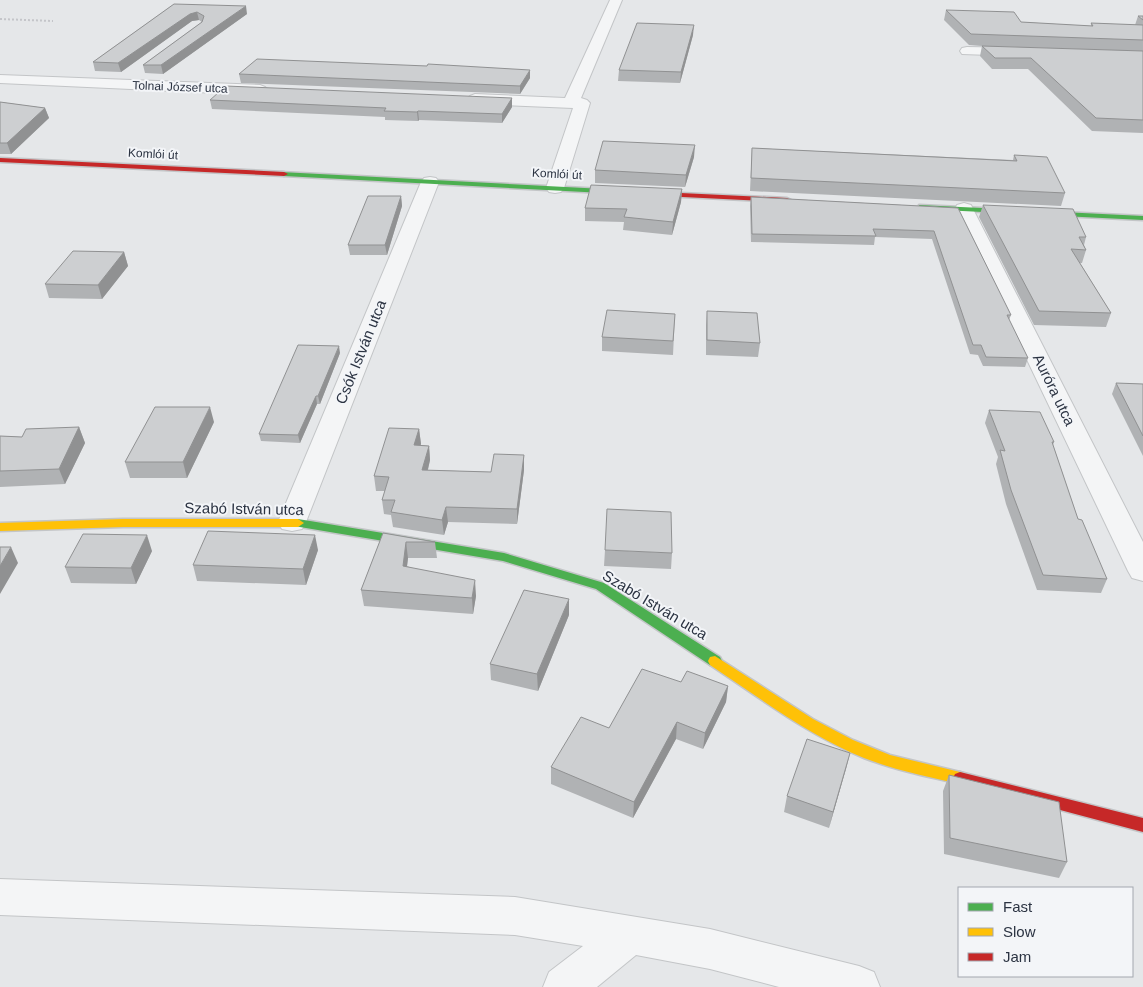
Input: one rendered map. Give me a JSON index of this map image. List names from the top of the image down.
{
  "streets": {
    "main road": ["Komlói út", "Szabó István utca"],
    "street": ["Tolnai József utca", "Csók István utca", "Auróra utca"]
  },
  "crossings": [
    ["Komlói út", "Csók István utca"],
    ["Csók István utca", "Szabó István utca"]
  ],
  "legend": ["Fast", "Slow", "Jam"]
}
